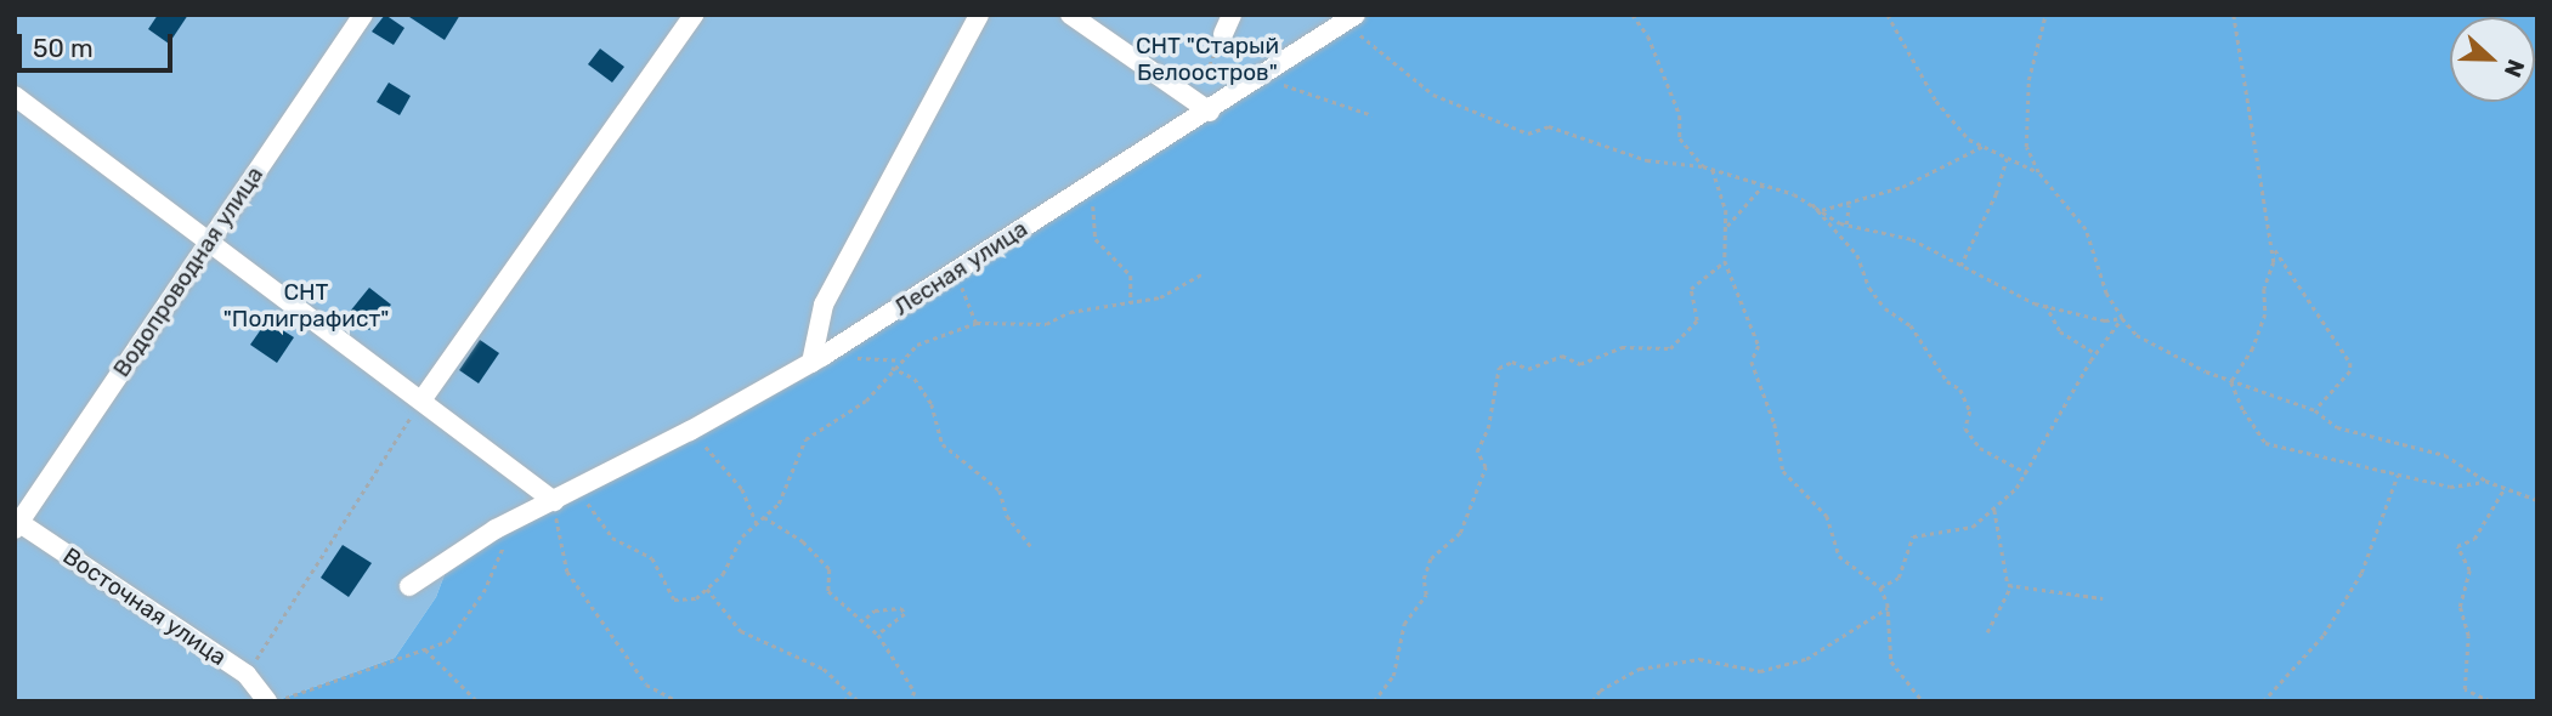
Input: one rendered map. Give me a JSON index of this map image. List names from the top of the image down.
{
  "streets": {
    "street": ["Лесная улица", "Водопроводная улица", "Восточная улица"]
  },
  "crossings": [
    ["Водопроводная улица", "Восточная улица"]
  ],
  "parks": ["СНТ \"Старый Белоостров\"", "СНТ \"Полиграфист\""],
  "scale_bar": "50 m",
  "north": "right"
}
